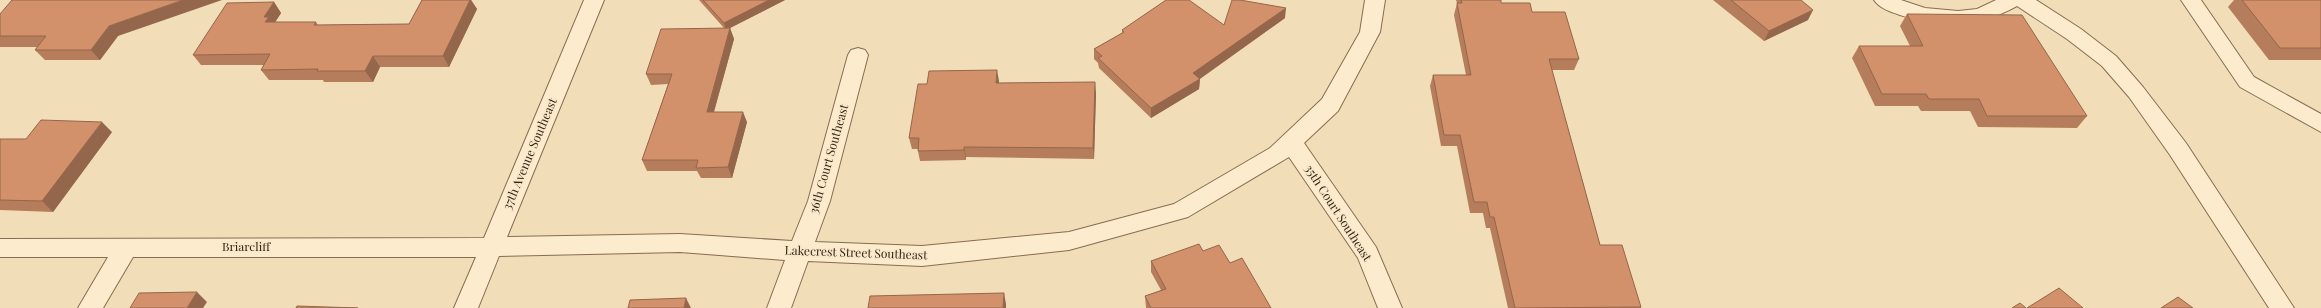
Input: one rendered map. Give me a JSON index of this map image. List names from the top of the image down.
{
  "streets": {
    "street": [
      "37th Avenue Southeast",
      "36th Court Southeast",
      "35th Court Southeast",
      "Briarcliff",
      "Lakecrest Street Southeast"
    ]
  },
  "crossings": [
    ["37th Avenue Southeast", "Briarcliff"],
    ["37th Avenue Southeast", "Lakecrest Street Southeast"],
    ["36th Court Southeast", "Lakecrest Street Southeast"],
    ["35th Court Southeast", "Lakecrest Street Southeast"],
    ["Briarcliff", "Lakecrest Street Southeast"]
  ]
}
